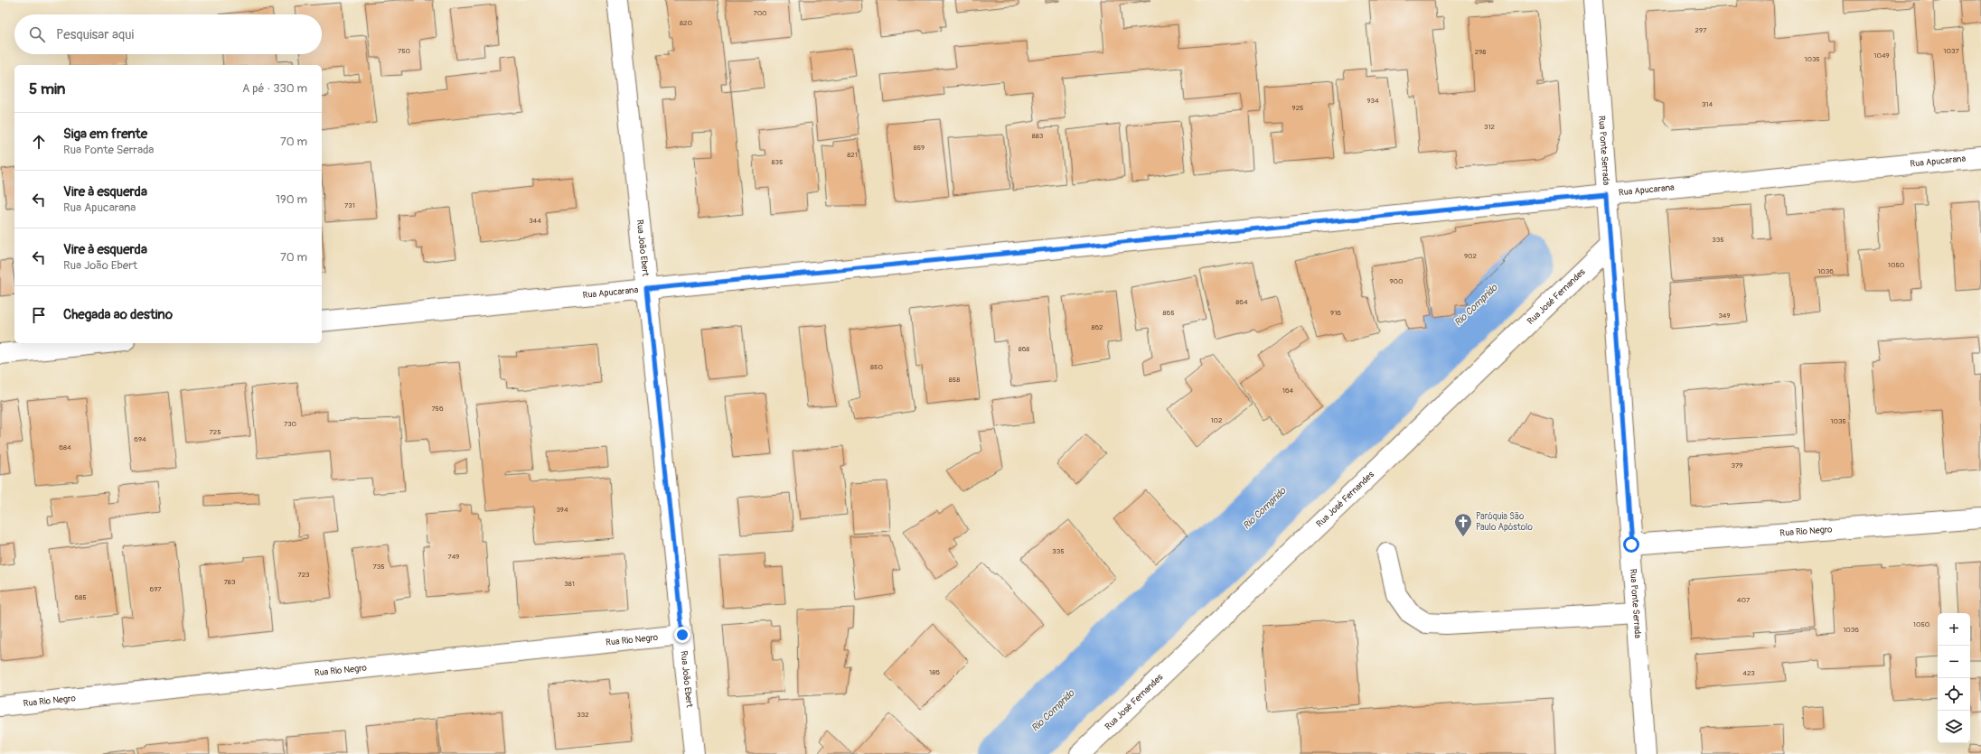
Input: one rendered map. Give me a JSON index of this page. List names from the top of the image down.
{
  "streets": {
    "street": [
      "Rua Ponte Serrada",
      "Rua Apucarana",
      "Rua João Ebert",
      "Rua José Fernandes",
      "Rua Rio Negro"
    ]
  },
  "crossings": [
    ["Rua Ponte Serrada", "Rua Apucarana"],
    ["Rua Ponte Serrada", "Rua José Fernandes"],
    ["Rua Ponte Serrada", "Rua Rio Negro"],
    ["Rua Apucarana", "Rua João Ebert"],
    ["Rua João Ebert", "Rua Rio Negro"]
  ],
  "water": ["Rio Comprido"],
  "places": {
    "church": ["Paróquia São Paulo Apóstolo"]
  },
  "house_numbers": [
    "700",
    "820",
    "297",
    "750",
    "1037",
    "298",
    "1049",
    "1035",
    "934",
    "314",
    "925",
    "312",
    "883",
    "859",
    "821",
    "835",
    "731",
    "344",
    "335",
    "902",
    "1050",
    "1036",
    "900",
    "864",
    "865",
    "916",
    "349",
    "862",
    "868",
    "850",
    "858",
    "164",
    "756",
    "102",
    "1035",
    "730",
    "725",
    "694",
    "684",
    "379",
    "394",
    "335",
    "749",
    "735",
    "723",
    "783",
    "381",
    "697",
    "685",
    "407",
    "1050",
    "1036",
    "186",
    "423",
    "332"
  ],
  "page": {
    "search": "Pesquisar aqui",
    "heading": ["5 min", "A pé · 330 m"],
    "list": [
      ["Siga em frente", "Rua Ponte Serrada", "70 m"],
      ["Vire à esquerda", "Rua Apucarana", "190 m"],
      ["Vire à esquerda", "Rua João Ebert", "70 m"],
      "Chegada ao destino"
    ],
    "map_buttons": ["+", "−"]
  }
}
